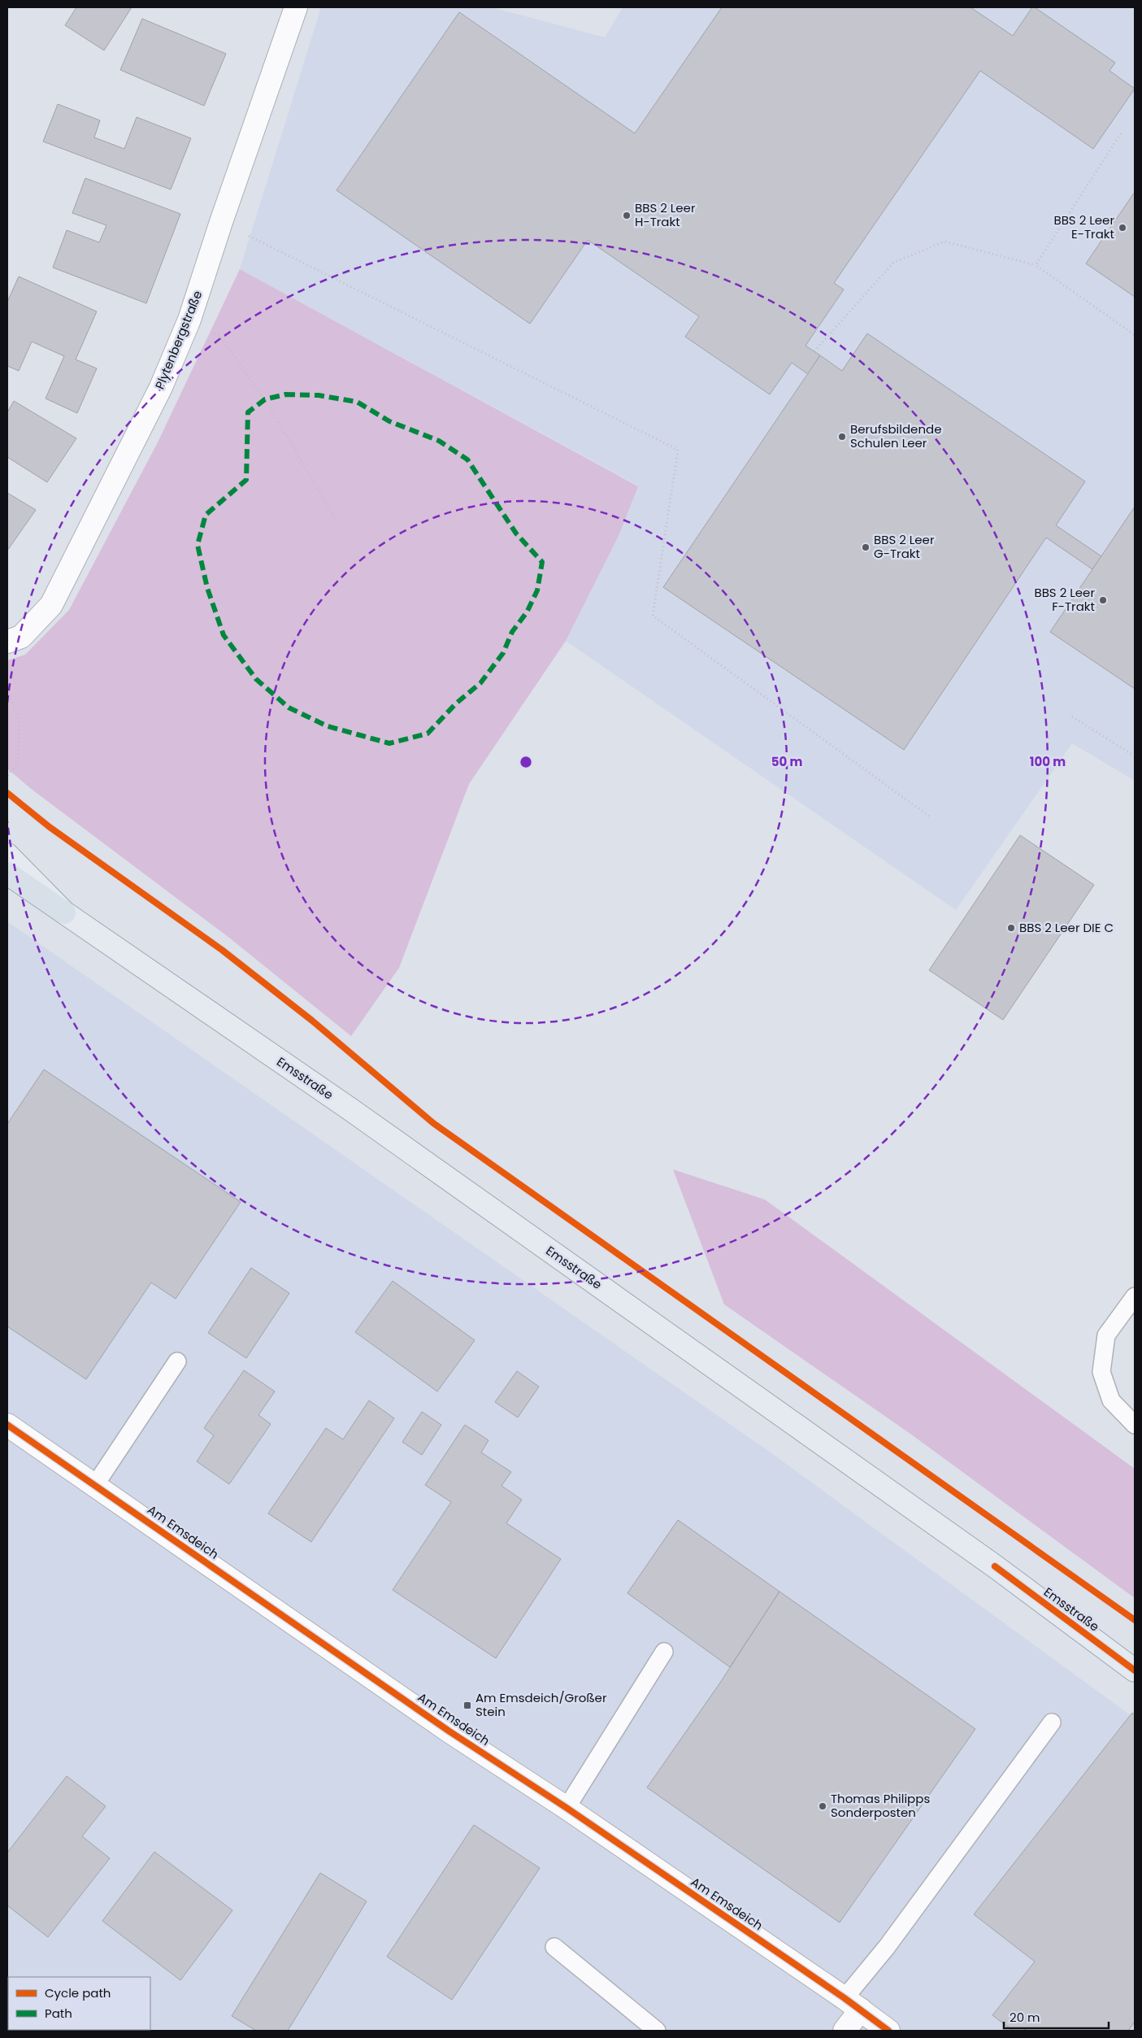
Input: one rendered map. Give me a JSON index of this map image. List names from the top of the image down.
{
  "streets": {
    "highway": ["Emsstraße"],
    "street": ["Plytenbergstraße", "Am Emsdeich"]
  },
  "places": {
    "other": [
      "BBS 2 Leer H-Trakt",
      "BBS 2 Leer E-Trakt",
      "Berufsbildende Schulen Leer",
      "BBS 2 Leer G-Trakt",
      "BBS 2 Leer F-Trakt",
      "BBS 2 Leer DIE C",
      "Thomas Philipps Sonderposten"
    ],
    "transit": ["Am Emsdeich/Großer Stein"]
  },
  "legend": ["Cycle path", "Path"],
  "scale_bar": "20 m",
  "rings": ["50 m", "100 m"]
}
